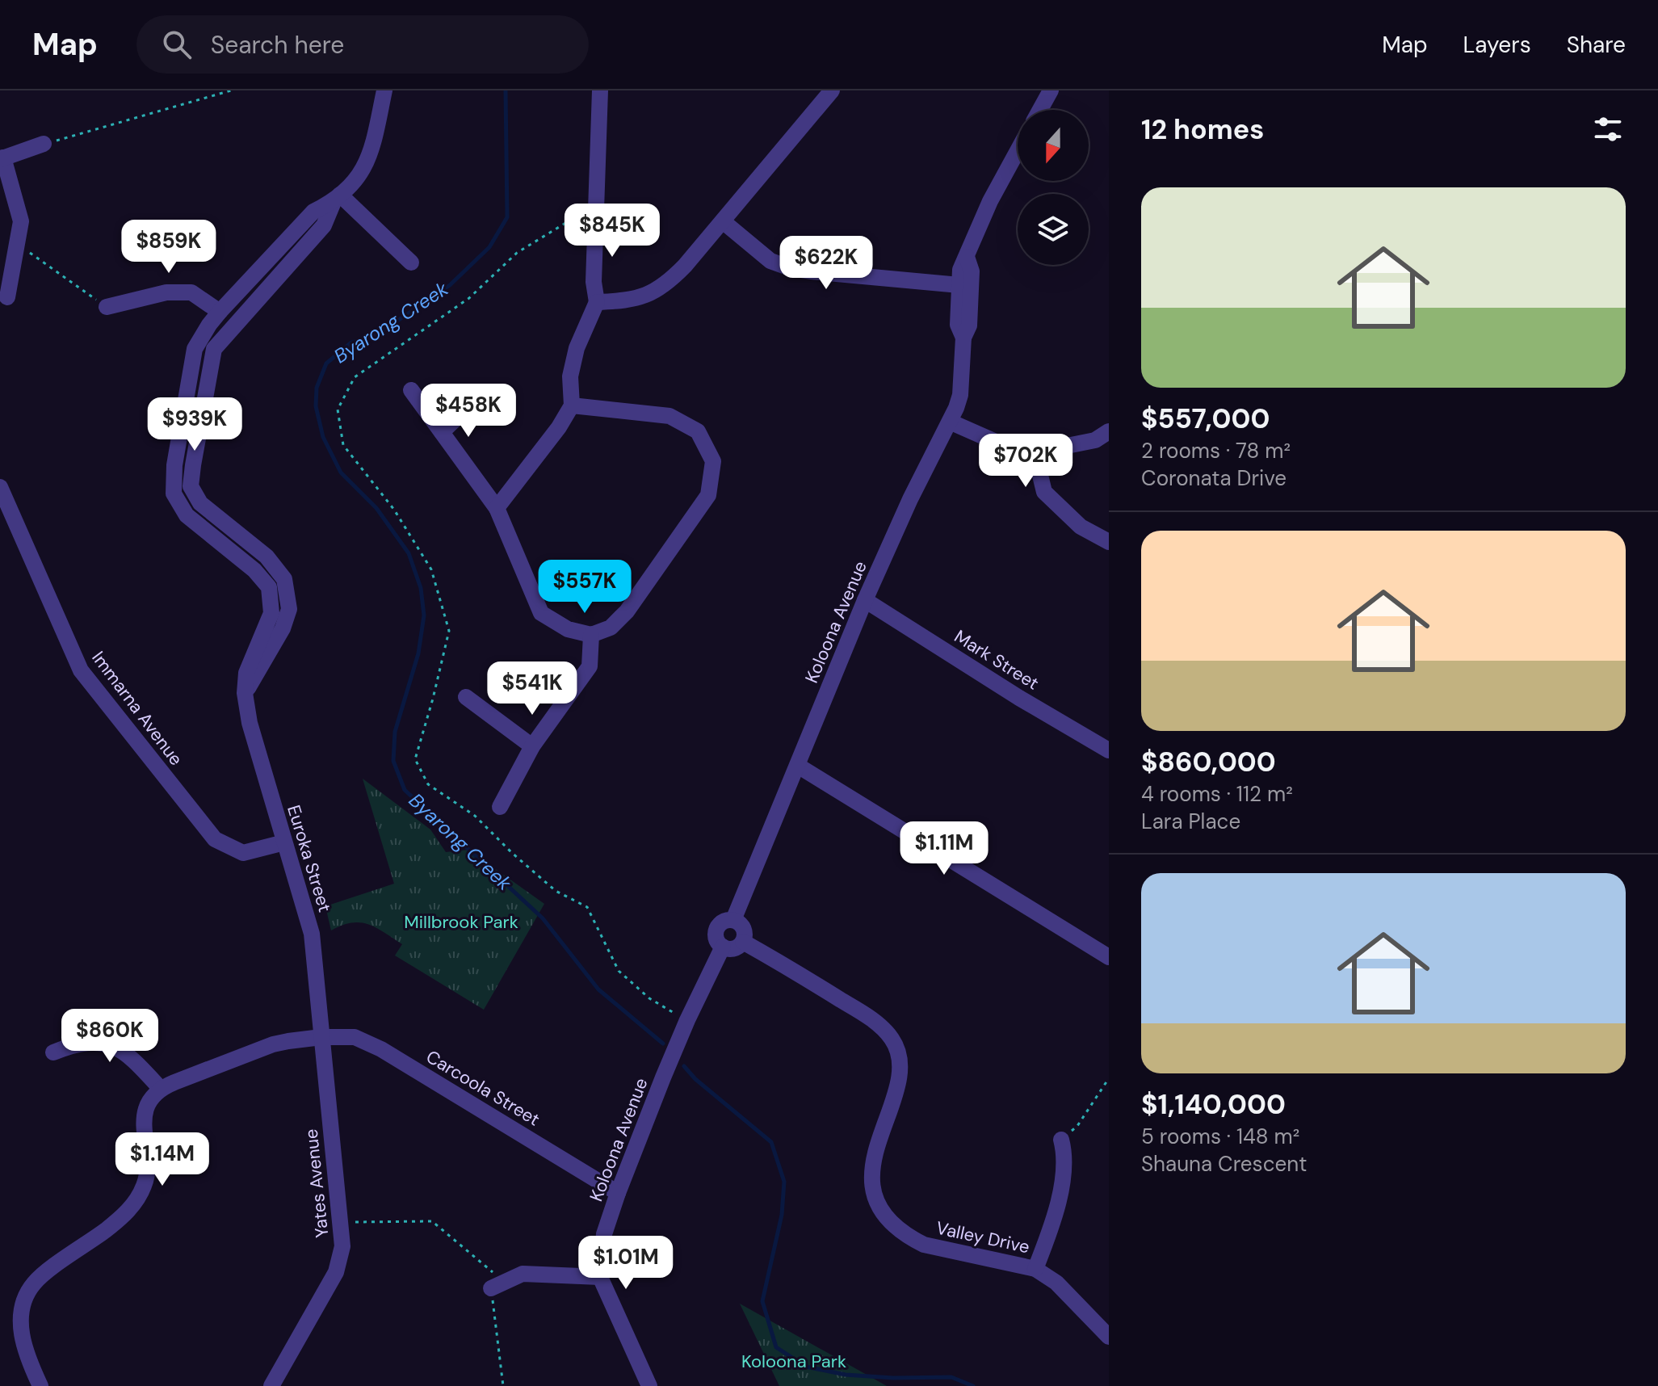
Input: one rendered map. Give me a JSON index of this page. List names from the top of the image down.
{
  "streets": {
    "street": [
      "Koloona Avenue",
      "Mark Street",
      "Immarna Avenue",
      "Euroka Street",
      "Carcoola Street",
      "Yates Avenue",
      "Valley Drive"
    ]
  },
  "crossings": [
    ["Koloona Avenue", "Mark Street"],
    ["Koloona Avenue", "Carcoola Street"],
    ["Koloona Avenue", "Valley Drive"],
    ["Immarna Avenue", "Euroka Street"],
    ["Euroka Street", "Carcoola Street"],
    ["Euroka Street", "Yates Avenue"],
    ["Carcoola Street", "Yates Avenue"]
  ],
  "water": ["Byarong Creek"],
  "parks": ["Millbrook Park", "Koloona Park"],
  "north": "bottom",
  "page": {
    "header": "Map",
    "search": "Search here",
    "nav": ["Map", "Layers", "Share"],
    "heading": "12 homes",
    "list": [
      {
        "name": "$557,000",
        "note": "2 rooms · 78 m² · Coronata Drive"
      },
      {
        "name": "$860,000",
        "note": "4 rooms · 112 m² · Lara Place"
      },
      {
        "name": "$1,140,000",
        "note": "5 rooms · 148 m² · Shauna Crescent"
      }
    ],
    "price": [
      "$845K",
      "$859K",
      "$622K",
      "$458K",
      "$939K",
      "$702K",
      "$557K",
      "$541K",
      "$1.11M",
      "$860K",
      "$1.14M",
      "$1.01M"
    ]
  }
}
